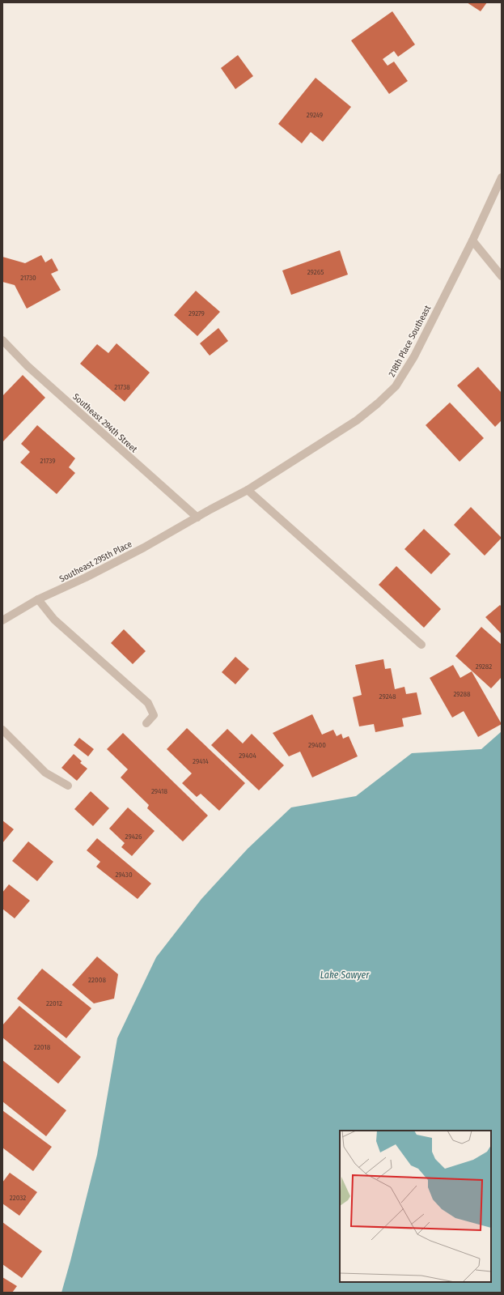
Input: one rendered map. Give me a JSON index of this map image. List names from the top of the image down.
{
  "streets": {
    "street": ["218th Place Southeast", "Southeast 294th Street", "Southeast 295th Place"]
  },
  "crossings": [
    ["218th Place Southeast", "Southeast 294th Street"],
    ["218th Place Southeast", "Southeast 295th Place"],
    ["Southeast 294th Street", "Southeast 295th Place"]
  ],
  "water": ["Lake Sawyer"],
  "house_numbers": [
    "29249",
    "29265",
    "21730",
    "29279",
    "21738",
    "21739",
    "29282",
    "29288",
    "29248",
    "29400",
    "29404",
    "29414",
    "29418",
    "29426",
    "29430",
    "22008",
    "22012",
    "22018",
    "22032"
  ]
}
